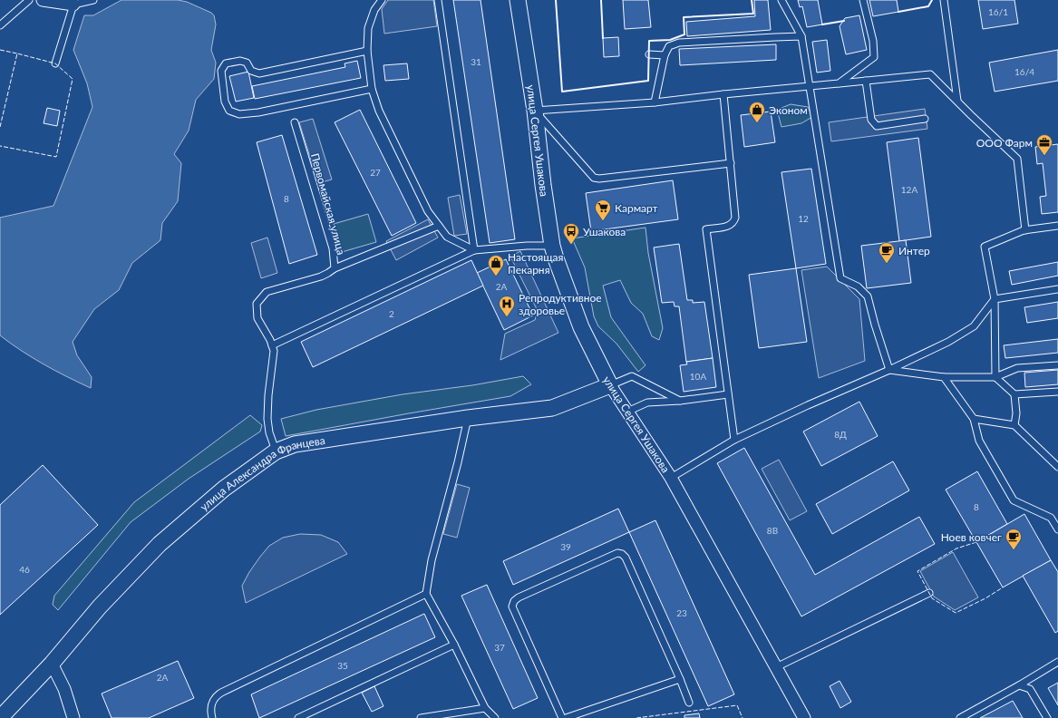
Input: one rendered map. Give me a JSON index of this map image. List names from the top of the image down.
{
  "streets": {
    "street": ["улица Сергея Ушакова", "улица Александра Францева"],
    "lane": ["Первомайская улица"]
  },
  "crossings": [
    ["улица Сергея Ушакова", "улица Александра Францева"],
    ["Первомайская улица", "улица Александра Францева"]
  ],
  "places": {
    "shop": ["Эконом", "Настоящая Пекарня"],
    "office": ["ООО Фарм"],
    "supermarket": ["Кармарт"],
    "bus stop": ["Ушакова"],
    "cafe": ["Интер", "Ноев ковчег"],
    "hospital": ["Репродуктивное здоровье"]
  },
  "house_numbers": [
    "16/1",
    "31",
    "16/4",
    "27",
    "12А",
    "8",
    "12",
    "2А",
    "2",
    "10А",
    "8Д",
    "8",
    "8В",
    "39",
    "46",
    "23",
    "37",
    "35",
    "2А"
  ]
}
